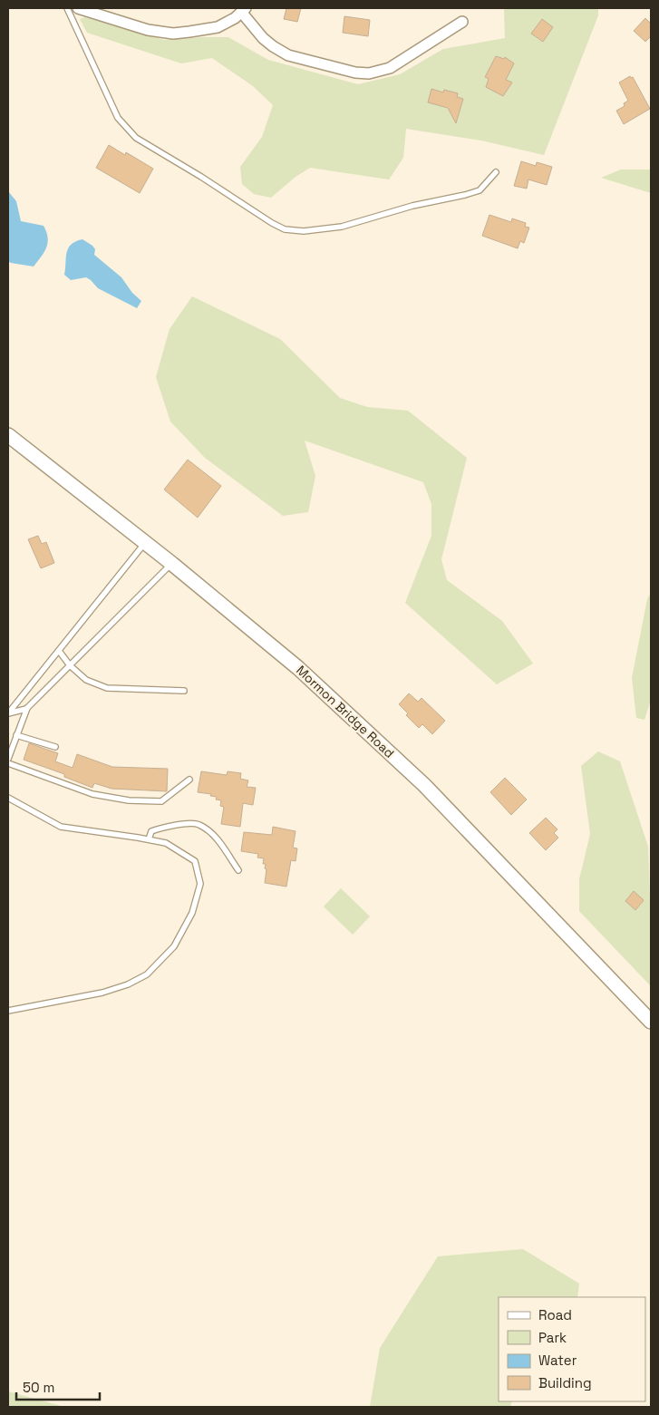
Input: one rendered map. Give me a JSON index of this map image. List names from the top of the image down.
{
  "streets": {
    "main road": ["Mormon Bridge Road"]
  },
  "legend": [
    "Road",
    "Park",
    "Water",
    "Building"
  ],
  "scale_bar": "50 m"
}
